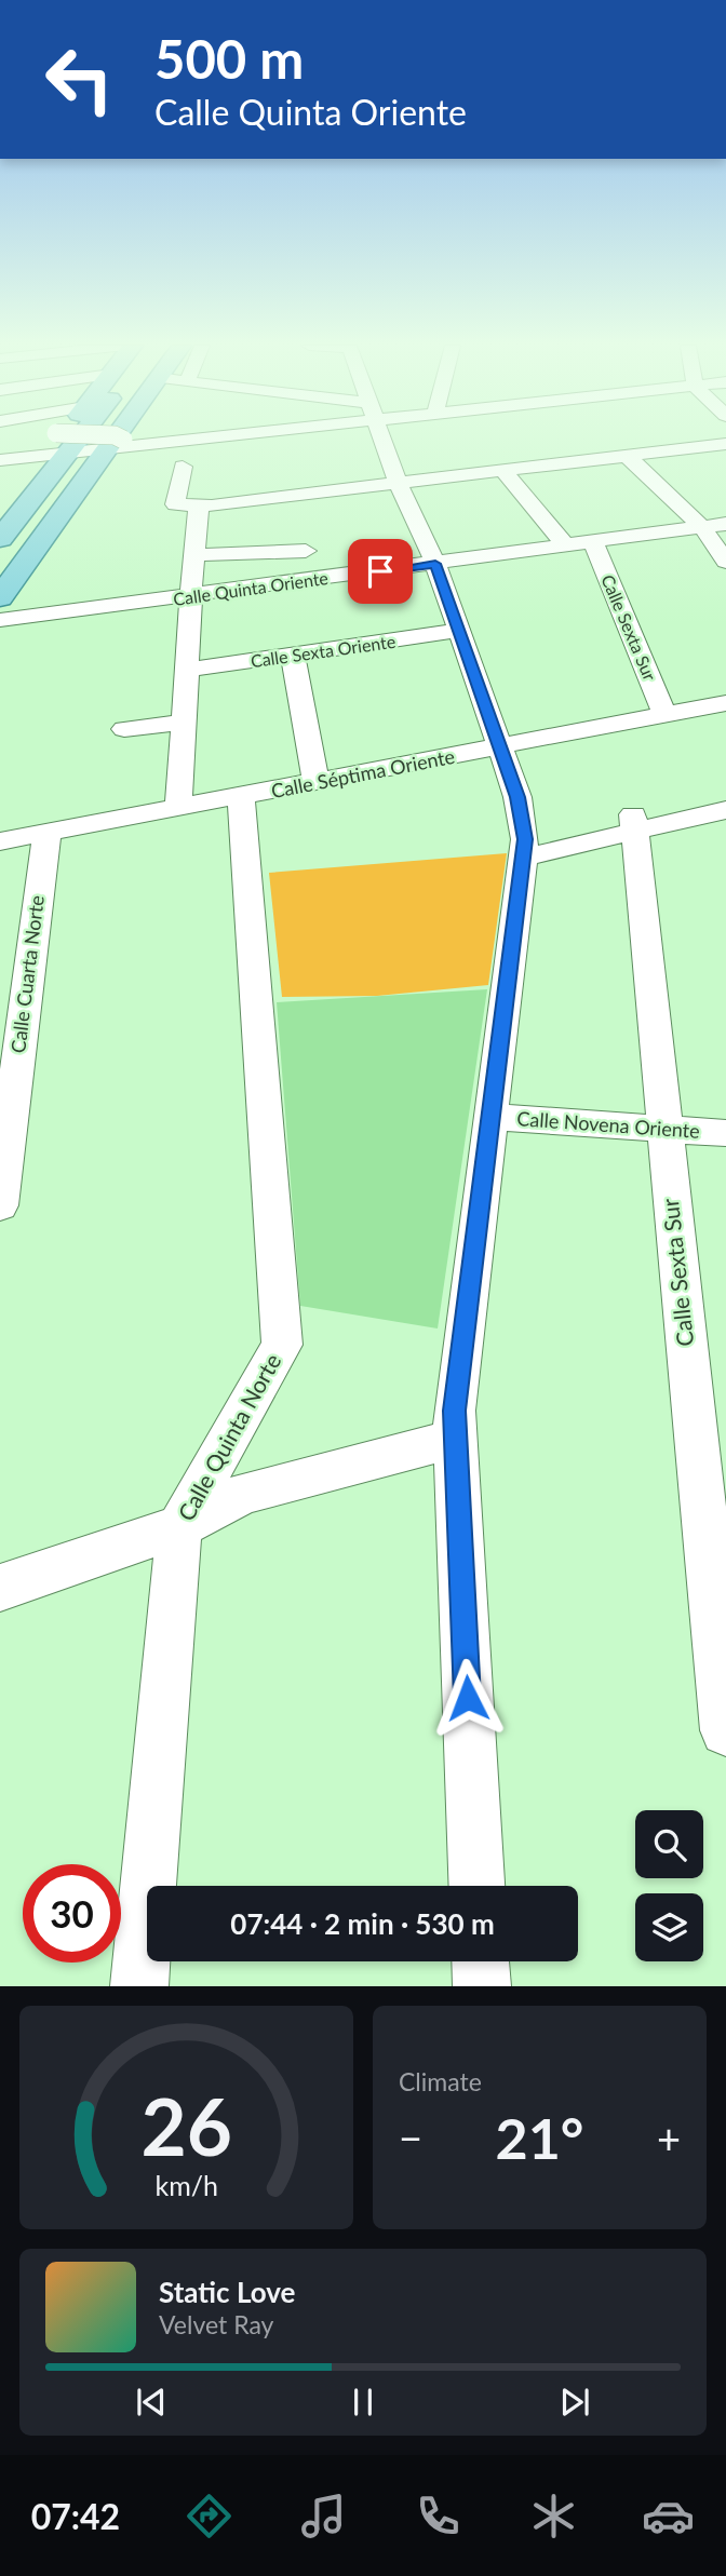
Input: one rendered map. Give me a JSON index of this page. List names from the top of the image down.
{
  "streets": {
    "street": [
      "Calle Quinta Oriente",
      "Calle Sexta Sur",
      "Calle Sexta Oriente",
      "Calle Séptima Oriente",
      "Calle Cuarta Norte",
      "Calle Novena Oriente",
      "Calle Quinta Norte"
    ]
  },
  "crossings": [
    ["Calle Quinta Oriente", "Calle Sexta Sur"],
    ["Calle Sexta Sur", "Calle Séptima Oriente"],
    ["Calle Sexta Sur", "Calle Novena Oriente"],
    ["Calle Séptima Oriente", "Calle Cuarta Norte"],
    ["Calle Séptima Oriente", "Calle Quinta Norte"]
  ],
  "page": {
    "turn": ["500 m", "Calle Quinta Oriente"],
    "limit": "30",
    "trip": "07:44 · 2 min · 530 m",
    "tile": "Climate",
    "heat": ["−", "21°", "+"],
    "song": ["Static Love", "Velvet Ray"],
    "tabs": "07:42",
    "gauge": ["26", "km/h"]
  }
}
